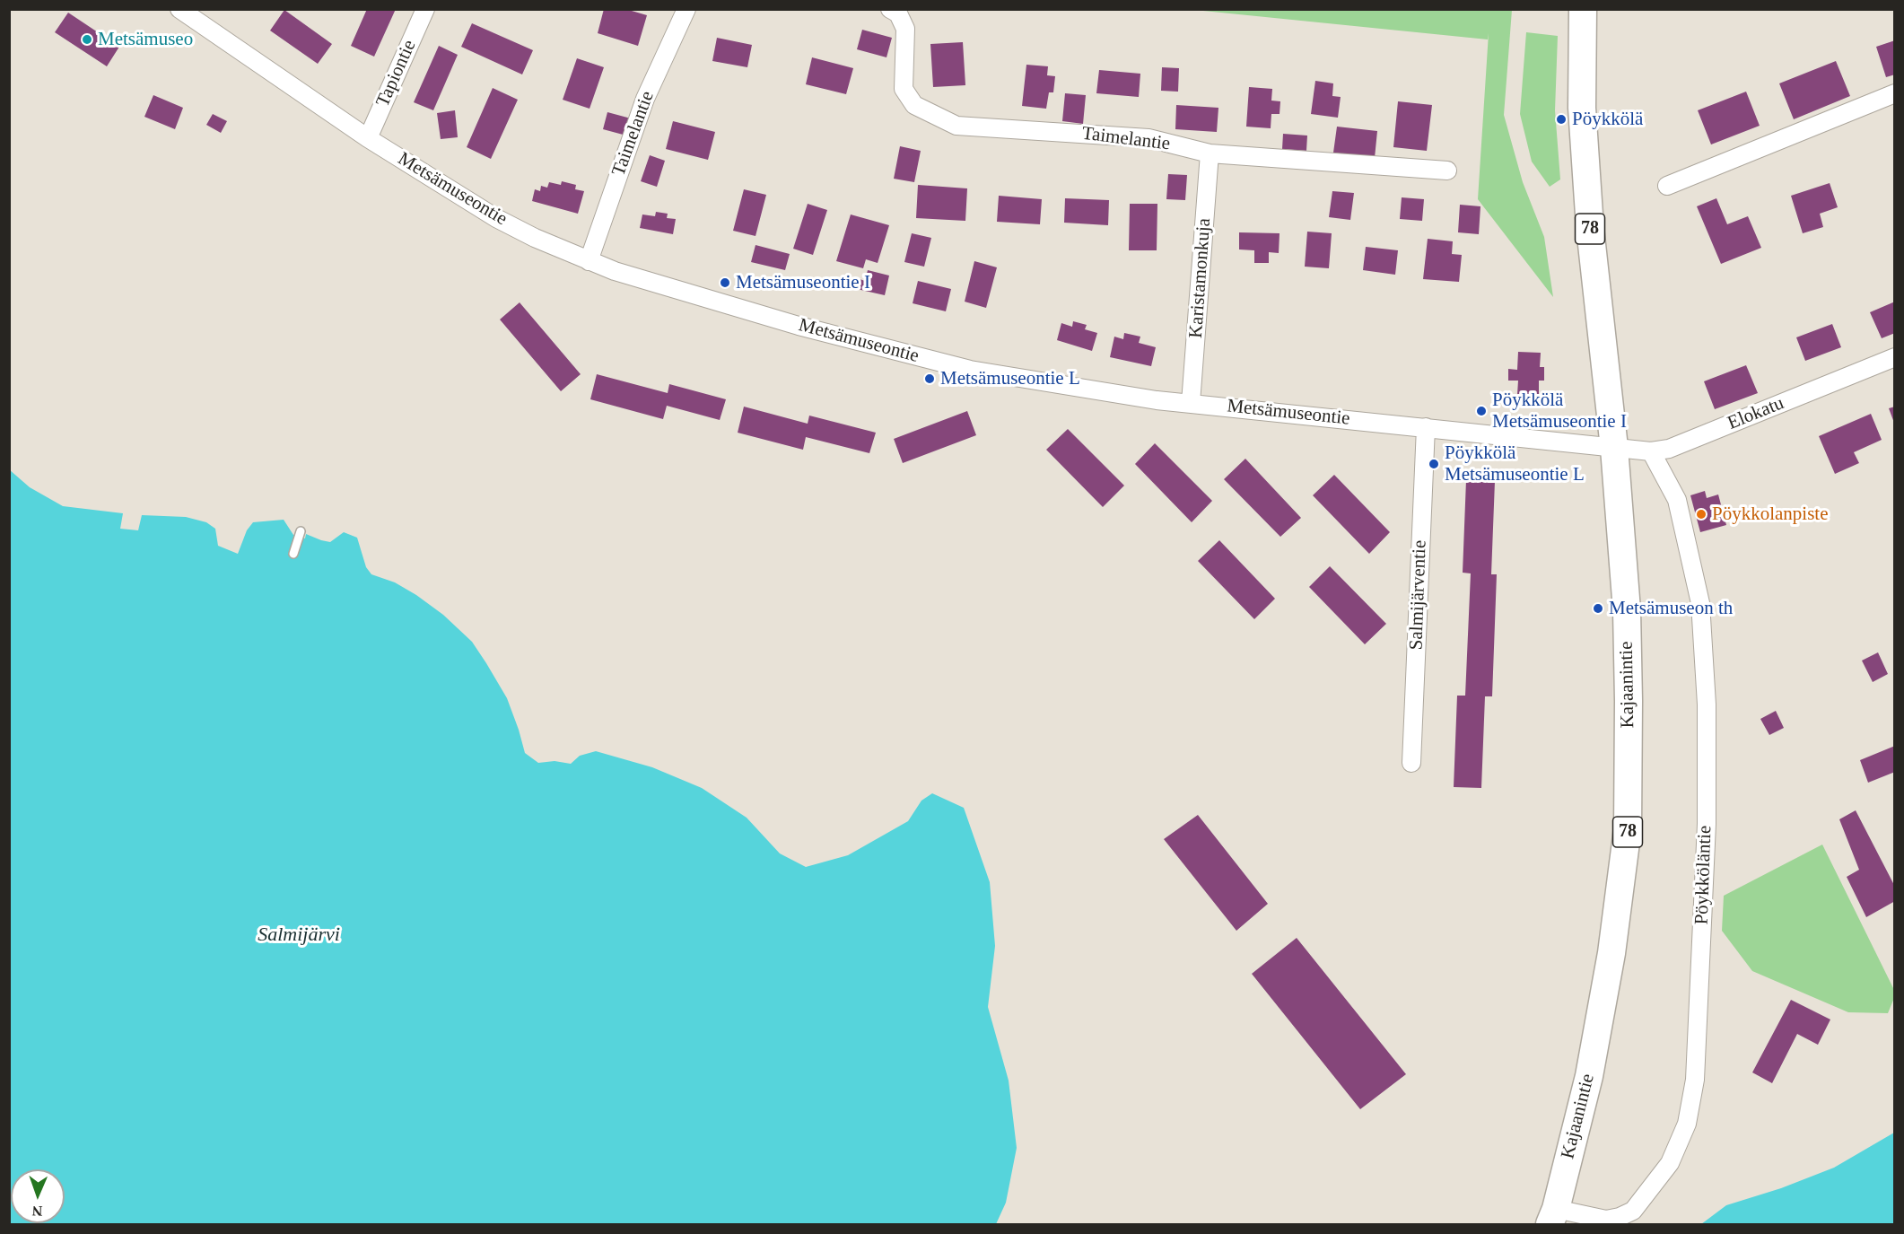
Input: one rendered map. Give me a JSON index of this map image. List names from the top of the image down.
{
  "streets": {
    "main road": ["78", "Kajaanintie"],
    "street": [
      "Tapiontie",
      "Taimelantie",
      "Metsämuseontie",
      "Karistamonkuja",
      "Elokatu",
      "Salmijärventie",
      "Pöykköläntie"
    ]
  },
  "crossings": [
    ["Tapiontie", "Metsämuseontie"],
    ["Taimelantie", "Metsämuseontie"],
    ["Taimelantie", "Karistamonkuja"],
    ["Metsämuseontie", "Karistamonkuja"],
    ["Metsämuseontie", "Elokatu"],
    ["Metsämuseontie", "Salmijärventie"],
    ["Metsämuseontie", "Kajaanintie"],
    ["Elokatu", "Kajaanintie"],
    ["Elokatu", "Pöykköläntie"],
    ["Kajaanintie", "Pöykköläntie"]
  ],
  "water": ["Salmijärvi"],
  "places": [
    "Metsämuseo",
    "Pöykkölä",
    "Metsämuseontie I",
    "Metsämuseontie L",
    "Pöykkölä Metsämuseontie I",
    "Pöykkölä Metsämuseontie L",
    "Pöykkolanpiste",
    "Metsämuseon th"
  ],
  "north": "bottom"
}
